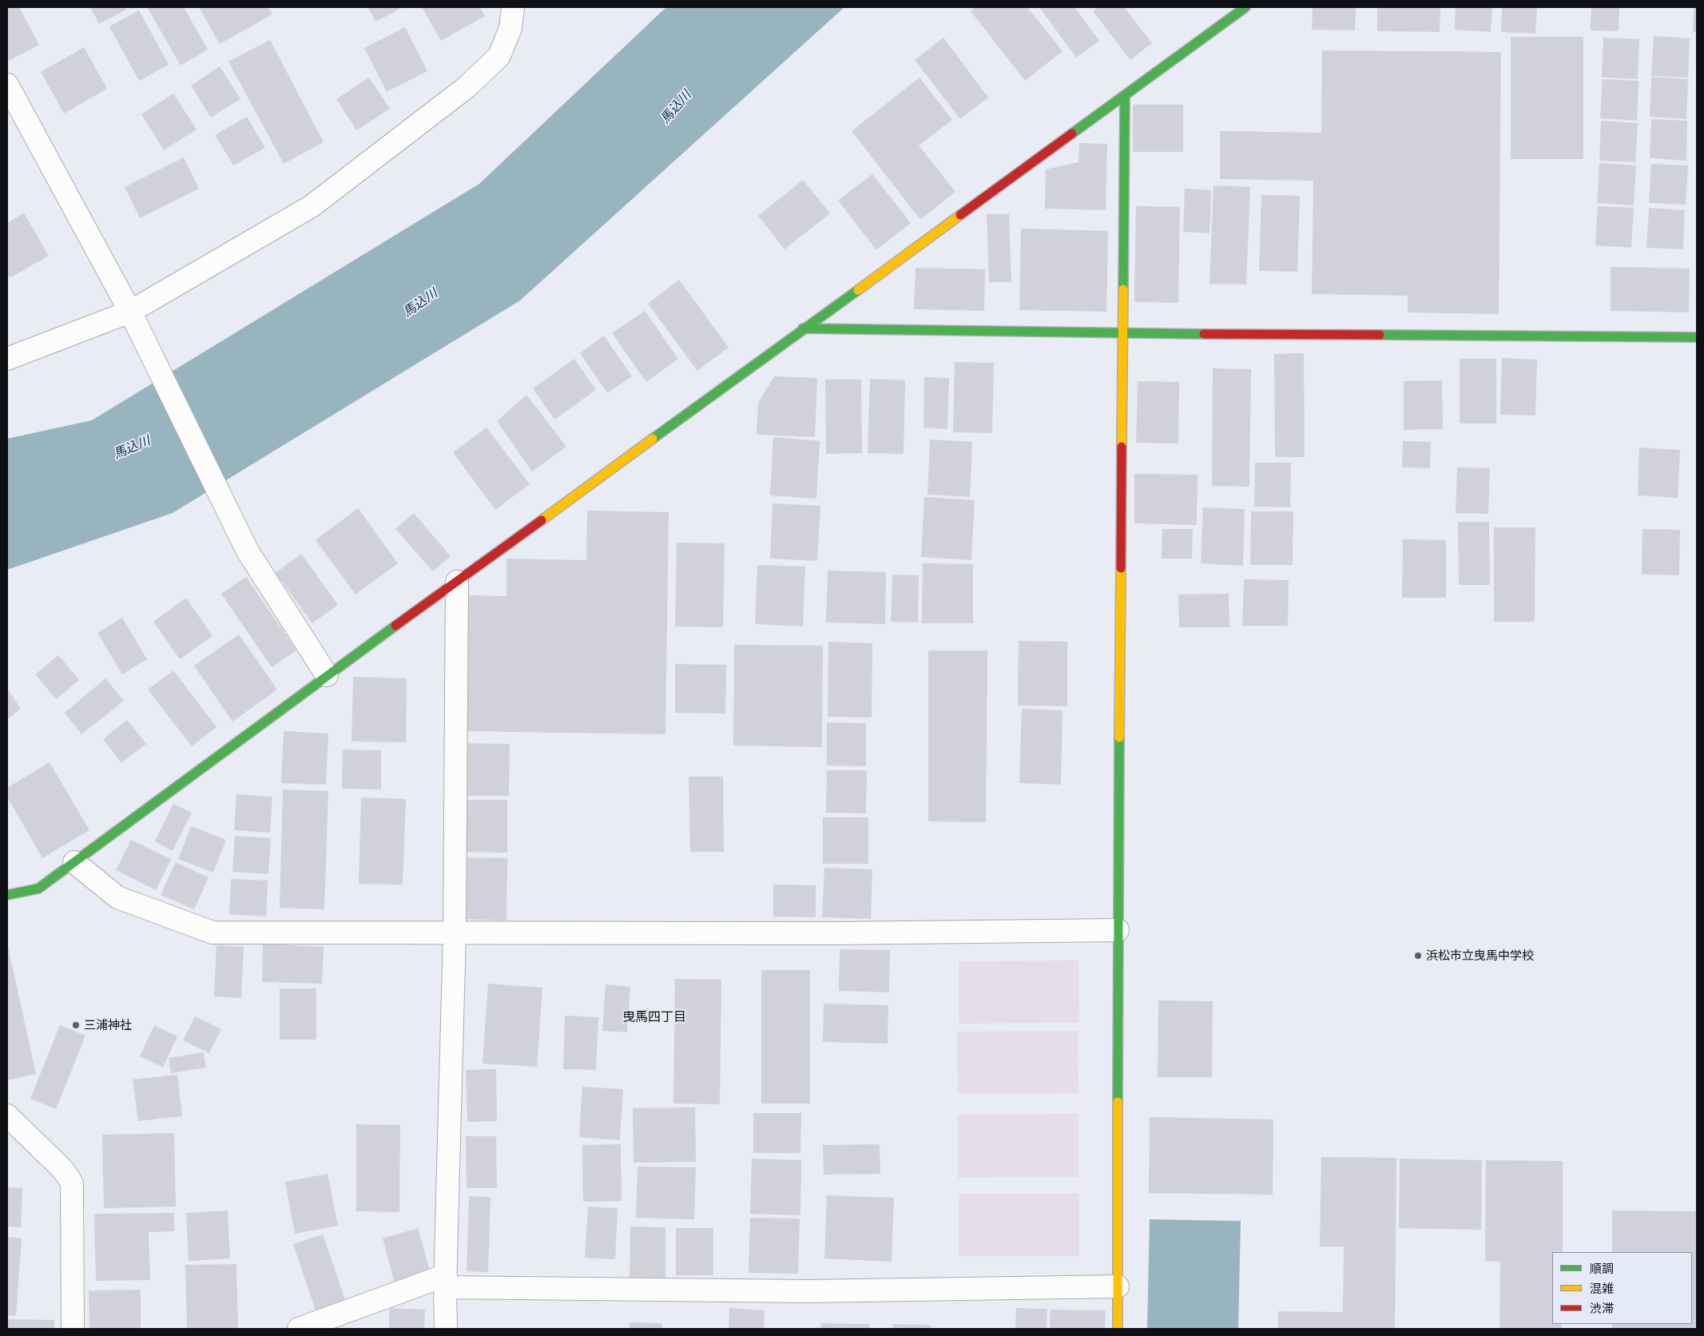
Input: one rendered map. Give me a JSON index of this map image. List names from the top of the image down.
{
  "districts": ["曳馬四丁目"],
  "water": ["馬込川"],
  "places": ["浜松市立曳馬中学校", "三浦神社"],
  "legend": ["順調", "混雑", "渋滞"]
}
